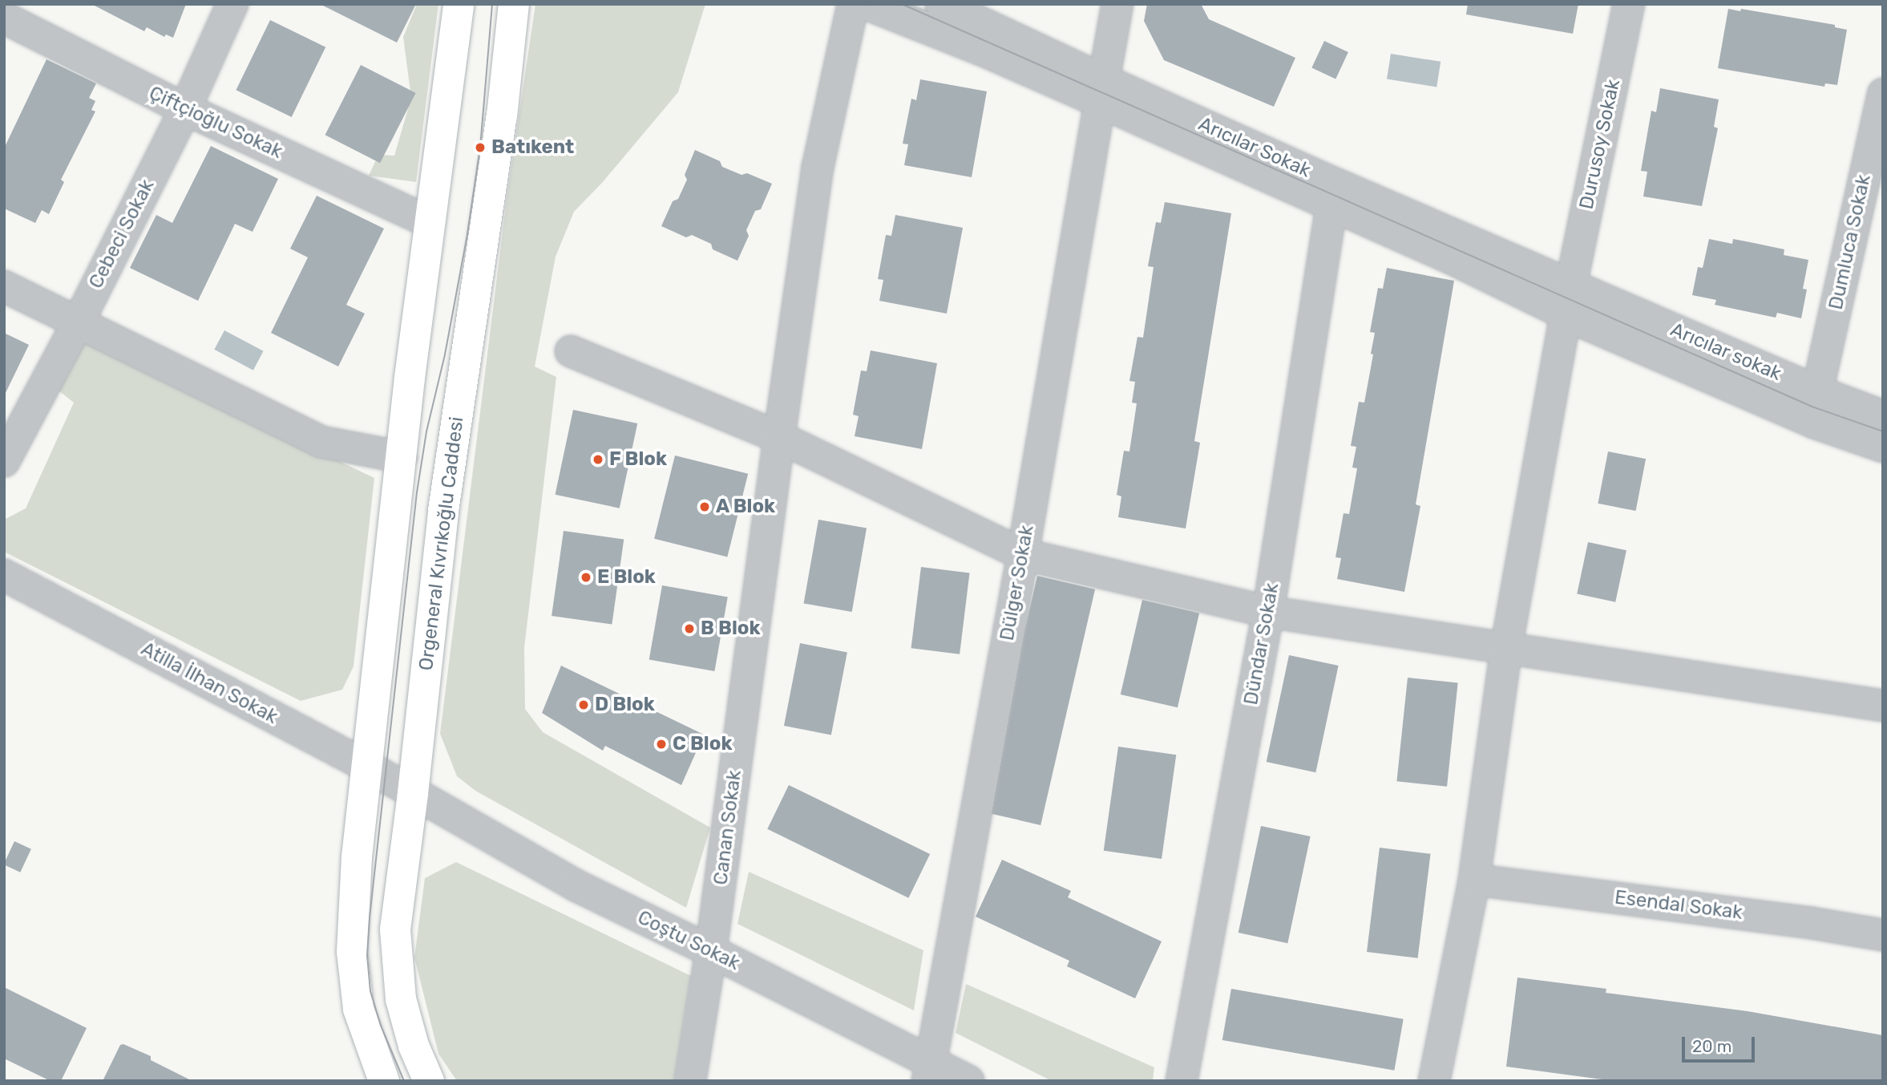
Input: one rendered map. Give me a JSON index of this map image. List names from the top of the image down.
{
  "streets": {
    "main road": ["Orgeneral Kıvrıkoğlu Caddesi"],
    "street": [
      "Çiftçioğlu Sokak",
      "Durusoy Sokak",
      "Arıcılar Sokak",
      "Cebeci Sokak",
      "Dumluca Sokak",
      "Arıcılar sokak",
      "Dülger Sokak",
      "Dündar Sokak",
      "Atilla İlhan Sokak",
      "Canan Sokak",
      "Esendal Sokak",
      "Coştu Sokak"
    ]
  },
  "crossings": [
    ["Çiftçioğlu Sokak", "Cebeci Sokak"],
    ["Durusoy Sokak", "Arıcılar Sokak"],
    ["Durusoy Sokak", "Arıcılar sokak"],
    ["Durusoy Sokak", "Esendal Sokak"],
    ["Arıcılar Sokak", "Arıcılar sokak"],
    ["Arıcılar Sokak", "Dülger Sokak"],
    ["Dumluca Sokak", "Arıcılar sokak"],
    ["Orgeneral Kıvrıkoğlu Caddesi", "Atilla İlhan Sokak"],
    ["Orgeneral Kıvrıkoğlu Caddesi", "Coştu Sokak"],
    ["Dülger Sokak", "Coştu Sokak"],
    ["Atilla İlhan Sokak", "Coştu Sokak"],
    ["Canan Sokak", "Coştu Sokak"]
  ],
  "places": [
    "Batıkent",
    "F Blok",
    "A Blok",
    "E Blok",
    "B Blok",
    "D Blok",
    "C Blok"
  ],
  "scale_bar": "20 m"
}
